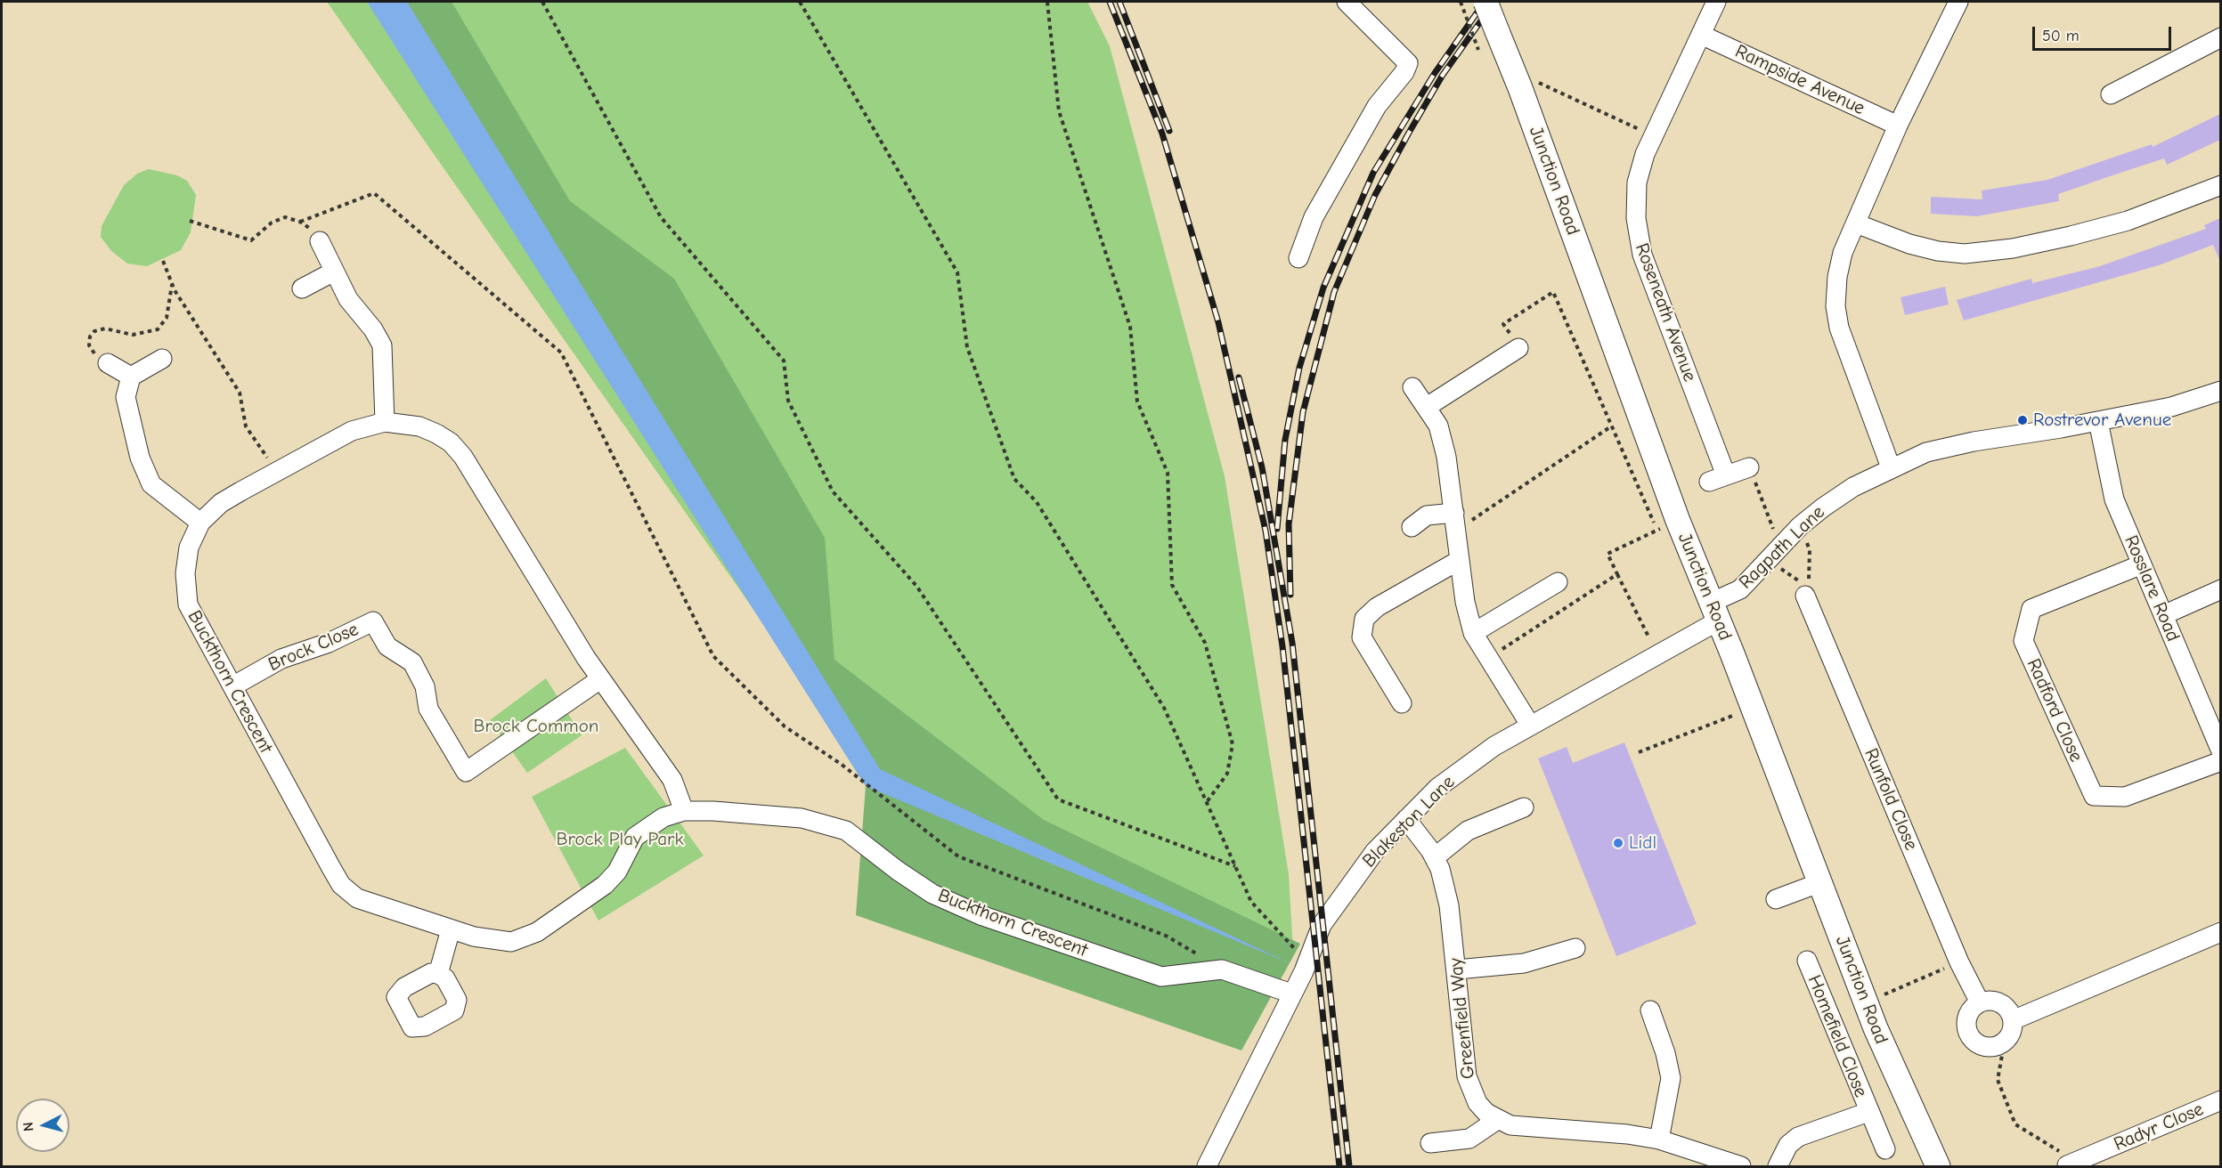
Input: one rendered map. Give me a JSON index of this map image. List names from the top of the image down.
{
  "streets": {
    "main road": ["Junction Road"],
    "street": [
      "Rampside Avenue",
      "Roseneath Avenue",
      "Ragpath Lane",
      "Rosslare Road",
      "Brock Close",
      "Buckthorn Crescent",
      "Radford Close",
      "Runfold Close",
      "Blakeston Lane",
      "Greenfield Way",
      "Homefield Close",
      "Radyr Close"
    ]
  },
  "crossings": [
    ["Rampside Avenue", "Roseneath Avenue"],
    ["Junction Road", "Ragpath Lane"],
    ["Junction Road", "Blakeston Lane"],
    ["Ragpath Lane", "Rosslare Road"],
    ["Ragpath Lane", "Blakeston Lane"],
    ["Rosslare Road", "Radford Close"],
    ["Brock Close", "Buckthorn Crescent"],
    ["Buckthorn Crescent", "Blakeston Lane"],
    ["Blakeston Lane", "Greenfield Way"]
  ],
  "parks": ["Brock Common", "Brock Play Park"],
  "places": ["Rostrevor Avenue", "Lidl"],
  "scale_bar": "50 m",
  "north": "left"
}
